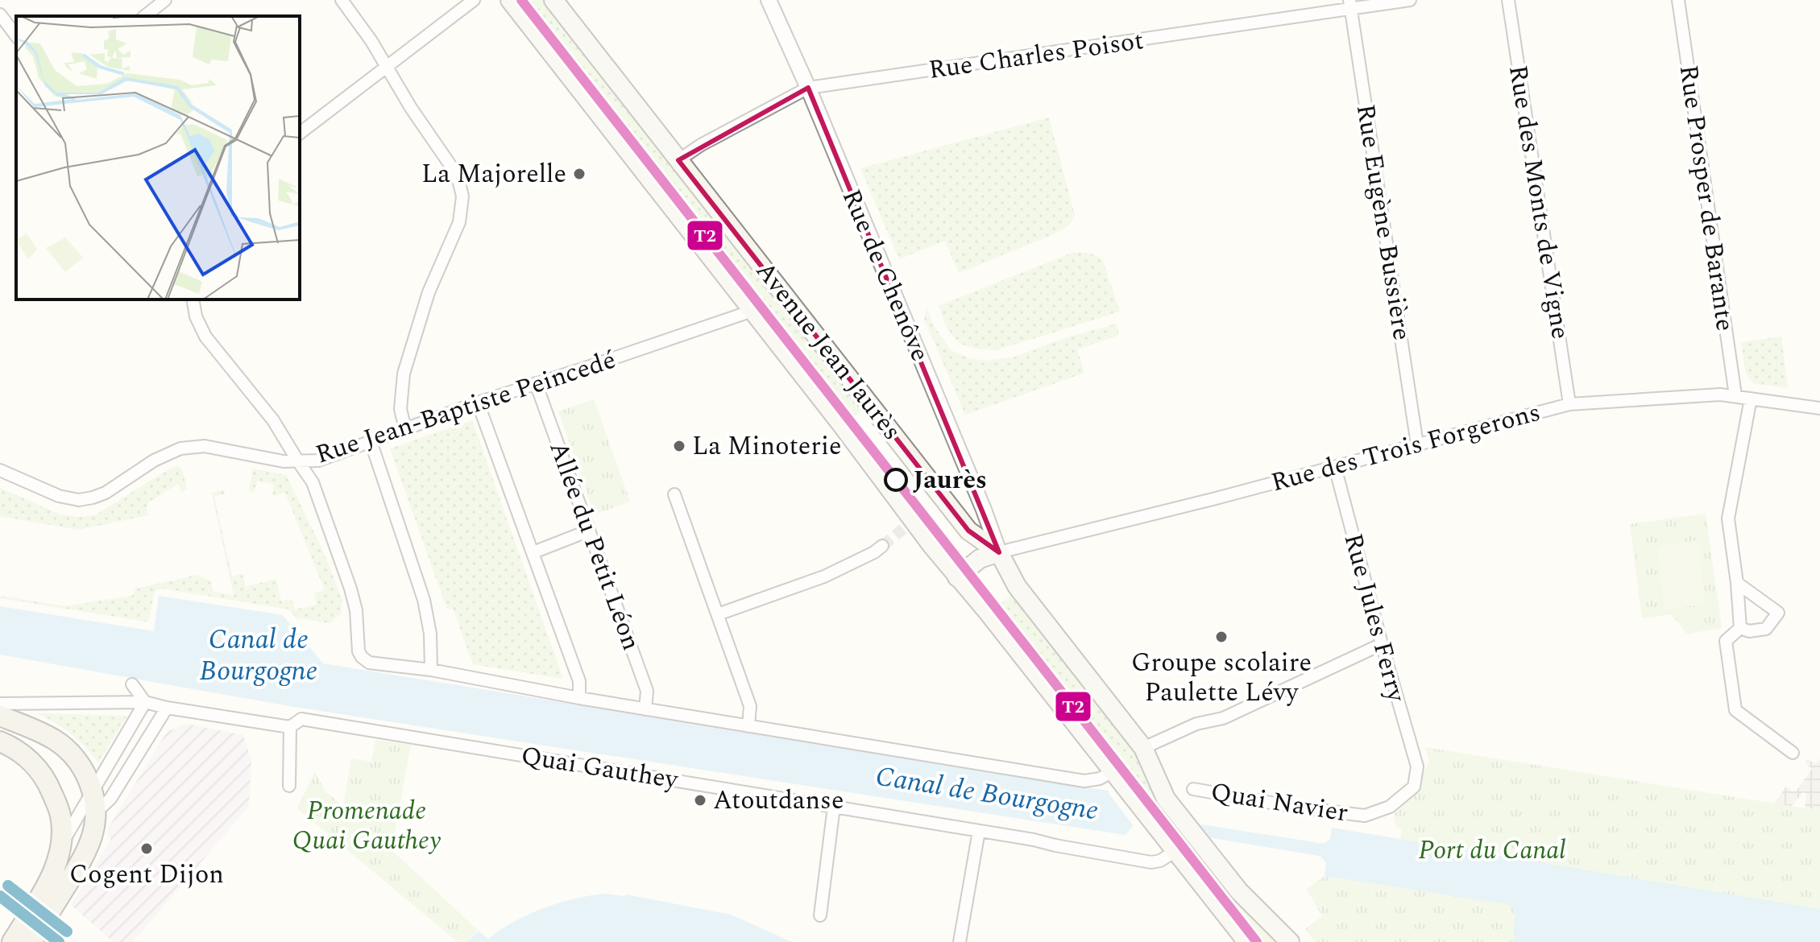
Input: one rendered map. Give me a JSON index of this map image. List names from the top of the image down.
{
  "streets": {
    "main road": ["Avenue Jean Jaurès"],
    "street": [
      "Rue Charles Poisot",
      "Rue Prosper de Barante",
      "Rue des Monts de Vigne",
      "Rue Eugène Bussière",
      "Rue de Chenôve",
      "Rue Jean-Baptiste Peincedé",
      "Rue des Trois Forgerons",
      "Allée du Petit Léon",
      "Rue Jules Ferry",
      "Quai Gauthey",
      "Quai Navier"
    ]
  },
  "crossings": [
    ["Rue Charles Poisot", "Rue Eugène Bussière"],
    ["Rue Charles Poisot", "Rue de Chenôve"],
    ["Rue Charles Poisot", "Avenue Jean Jaurès"],
    ["Rue Prosper de Barante", "Rue des Trois Forgerons"],
    ["Rue des Monts de Vigne", "Rue des Trois Forgerons"],
    ["Rue Eugène Bussière", "Rue des Trois Forgerons"],
    ["Rue de Chenôve", "Avenue Jean Jaurès"],
    ["Rue de Chenôve", "Rue des Trois Forgerons"],
    ["Avenue Jean Jaurès", "Rue Jean-Baptiste Peincedé"],
    ["Avenue Jean Jaurès", "Rue des Trois Forgerons"],
    ["Avenue Jean Jaurès", "Quai Gauthey"],
    ["Rue Jean-Baptiste Peincedé", "Allée du Petit Léon"],
    ["Rue des Trois Forgerons", "Rue Jules Ferry"],
    ["Rue Jules Ferry", "Quai Navier"]
  ],
  "water": ["Canal de Bourgogne"],
  "parks": ["Promenade Quai Gauthey", "Port du Canal"],
  "places": [
    "La Majorelle",
    "La Minoterie",
    "Jaurès",
    "Groupe scolaire Paulette Lévy",
    "Atoutdanse",
    "Cogent Dijon"
  ],
  "lines": ["transit line T2"]
}
